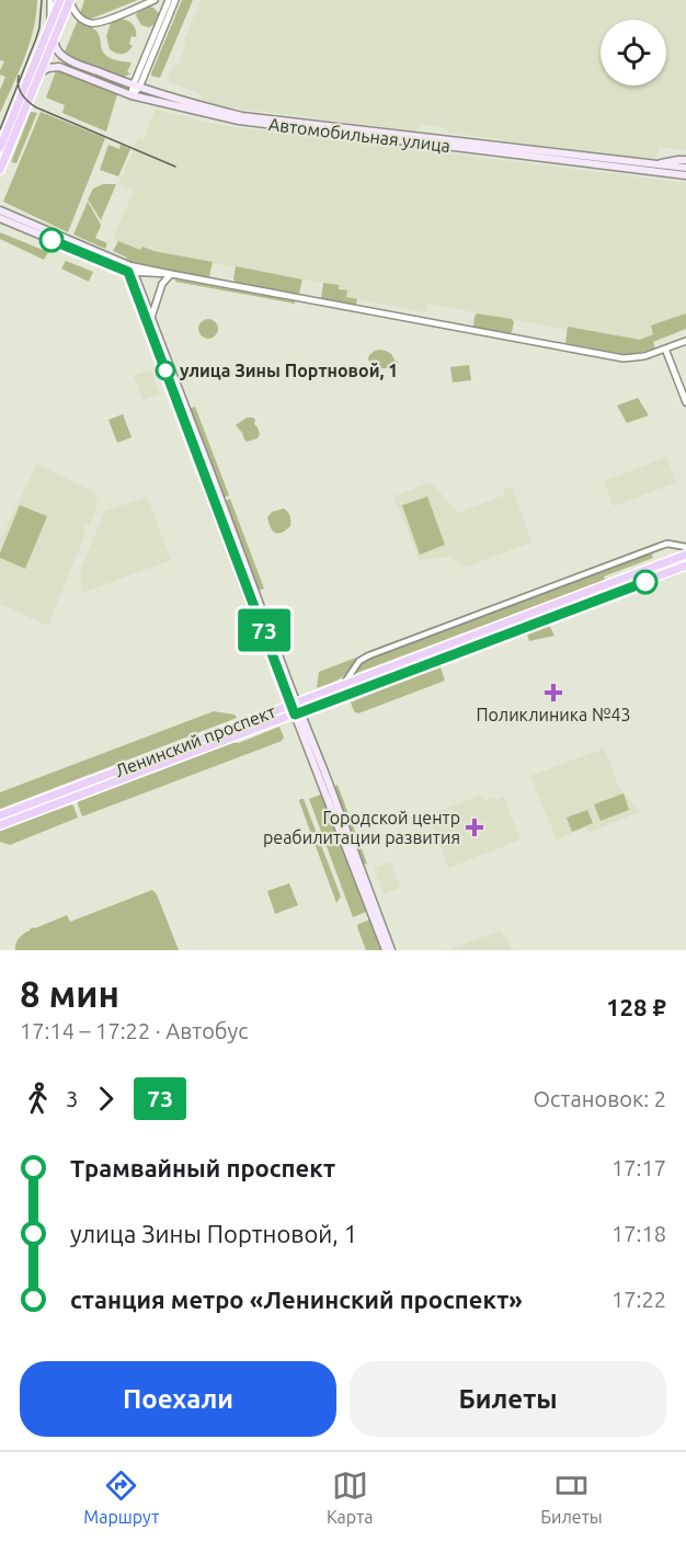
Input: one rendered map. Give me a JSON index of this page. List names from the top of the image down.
{
  "streets": {
    "main road": ["Автомобильная улица", "Ленинский проспект"]
  },
  "places": {
    "other": ["улица Зины Портновой, 1"],
    "health": ["Поликлиника №43", "Городской центр реабилитации развития"]
  },
  "lines": ["bus line 73"],
  "page": {
    "on_map": "73",
    "heading": ["8 мин", "17:14 – 17:22 · Автобус", "128 ₽"],
    "legs": ["3", "73", "Остановок: 2"],
    "list": [
      {
        "name": "Трамвайный проспект",
        "value": "17:17"
      },
      {
        "name": "улица Зины Портновой, 1",
        "value": "17:18"
      },
      {
        "name": "станция метро «Ленинский проспект»",
        "value": "17:22"
      }
    ],
    "buttons": ["Поехали", "Билеты"],
    "tabs": ["Маршрут", "Карта", "Билеты"]
  }
}
